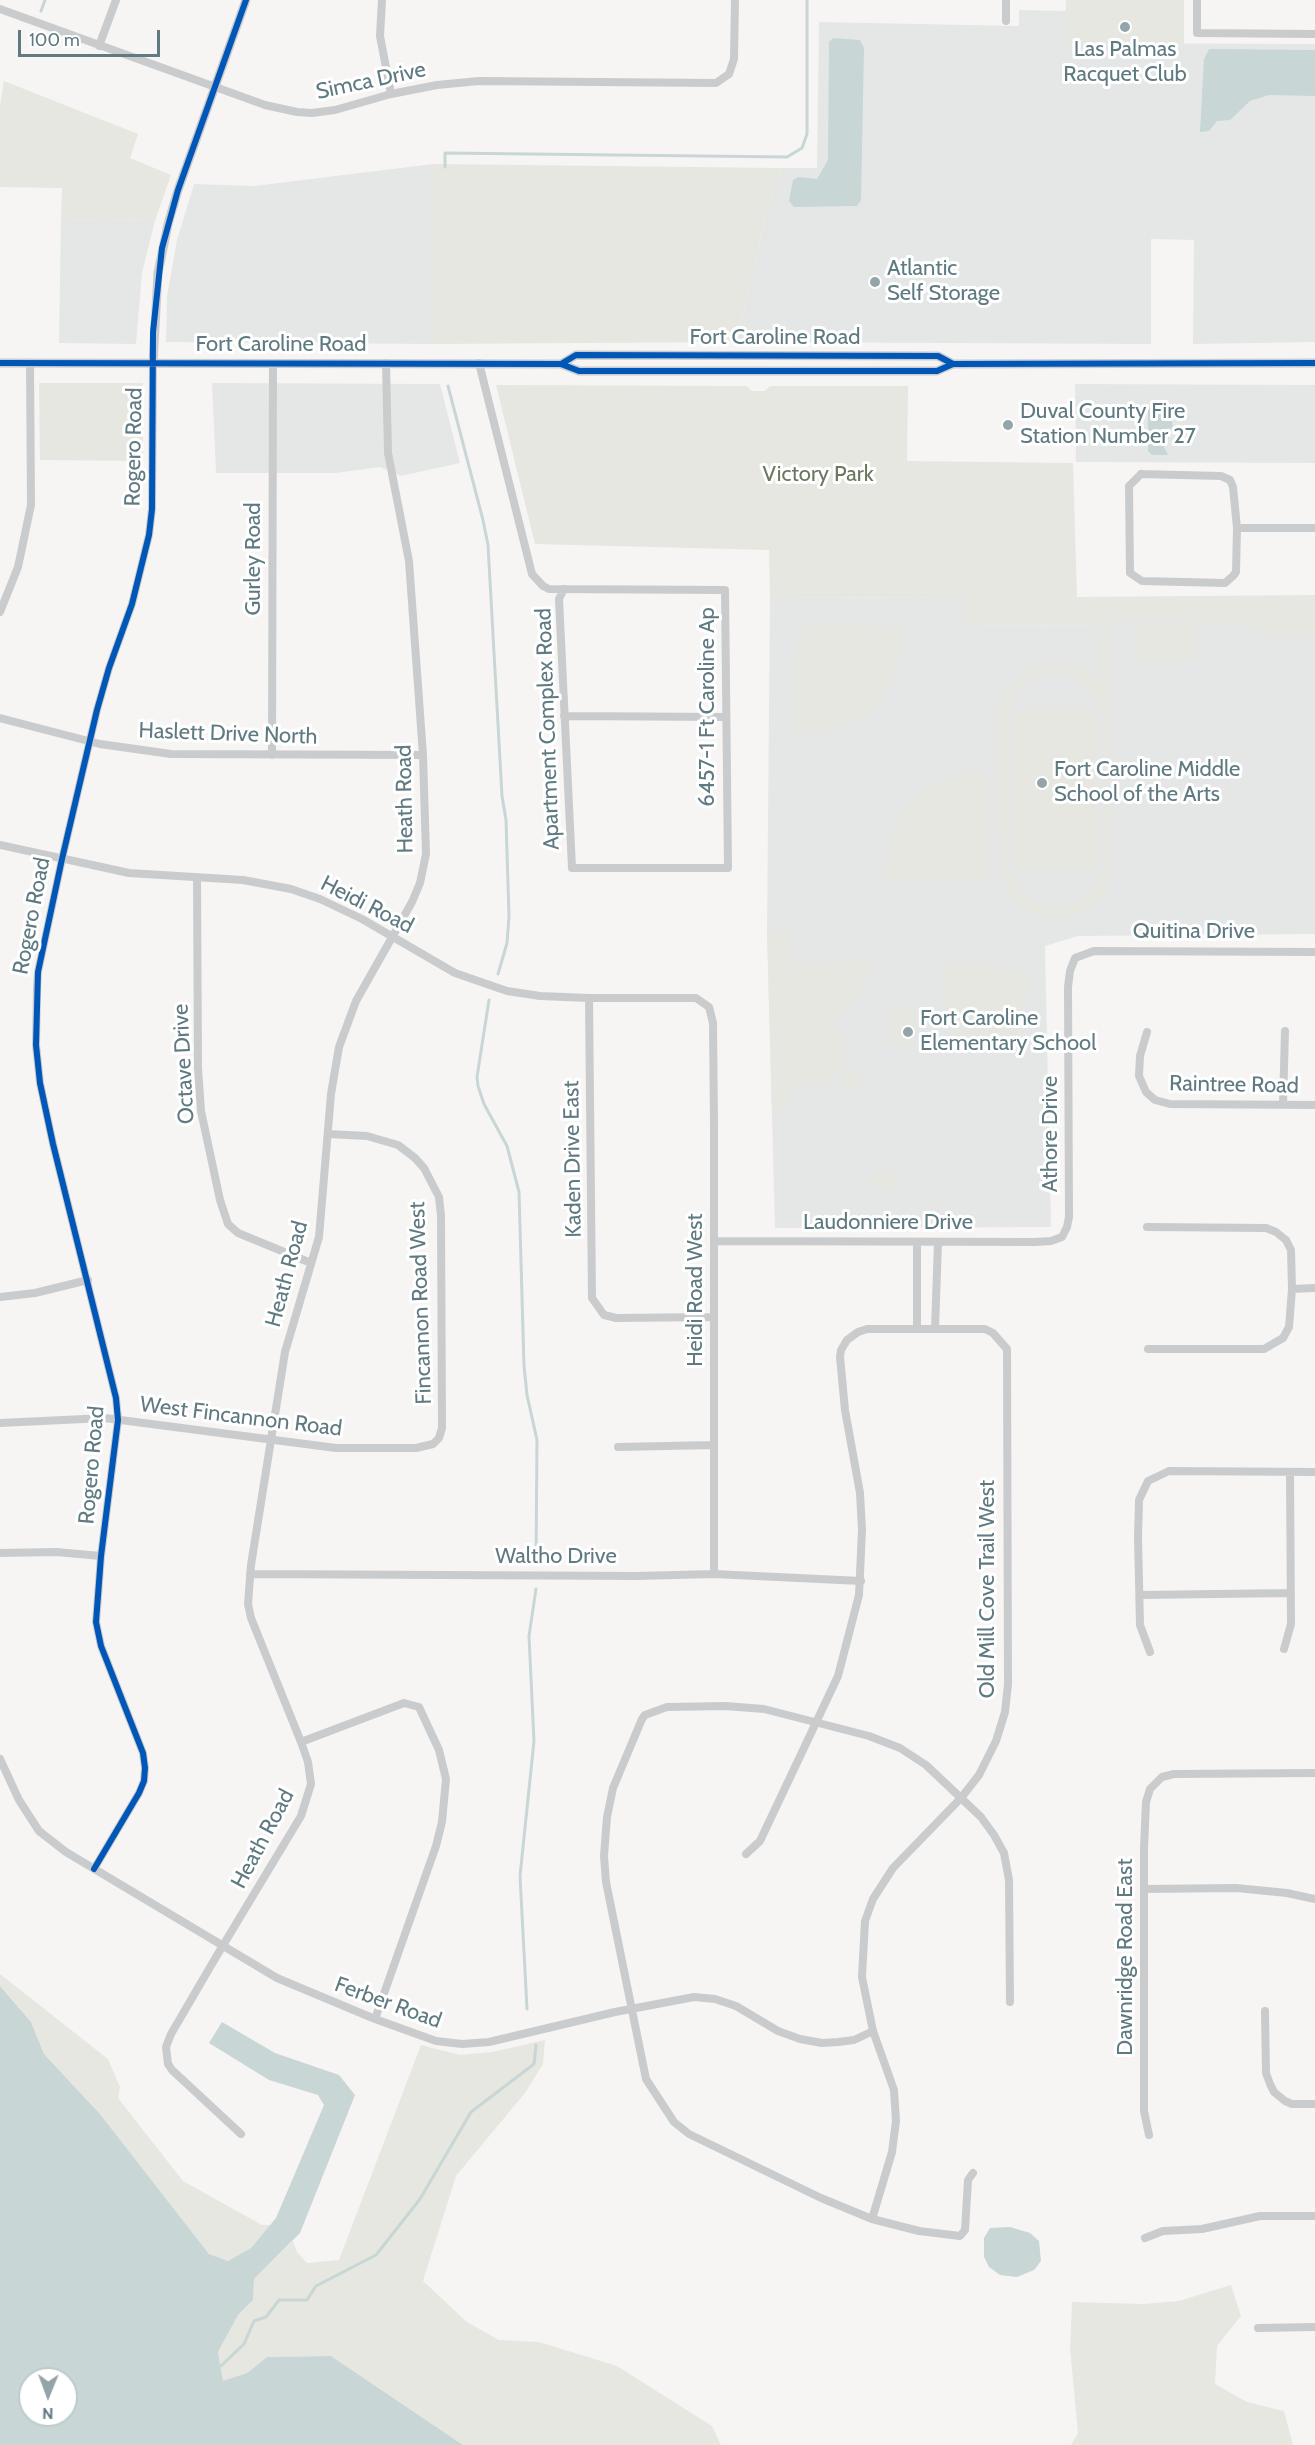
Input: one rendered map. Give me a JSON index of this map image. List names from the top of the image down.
{
  "streets": {
    "street": [
      "Simca Drive",
      "Fort Caroline Road",
      "Rogero Road",
      "Gurley Road",
      "6457-1 Ft Caroline Ap",
      "Apartment Complex Road",
      "Haslett Drive North",
      "Heath Road",
      "Heidi Road",
      "Quitina Drive",
      "Octave Drive",
      "Raintree Road",
      "Athore Drive",
      "Kaden Drive East",
      "Laudonniere Drive",
      "Heidi Road West",
      "Fincannon Road West",
      "West Fincannon Road",
      "Waltho Drive",
      "Old Mill Cove Trail West",
      "Dawnridge Road East",
      "Ferber Road"
    ]
  },
  "crossings": [
    ["Simca Drive", "Rogero Road"],
    ["Fort Caroline Road", "Rogero Road"],
    ["Fort Caroline Road", "Gurley Road"],
    ["Fort Caroline Road", "Apartment Complex Road"],
    ["Fort Caroline Road", "Heath Road"],
    ["Rogero Road", "Haslett Drive North"],
    ["Rogero Road", "Heidi Road"],
    ["Rogero Road", "West Fincannon Road"],
    ["Rogero Road", "Ferber Road"],
    ["Gurley Road", "Haslett Drive North"],
    ["6457-1 Ft Caroline Ap", "Apartment Complex Road"],
    ["Haslett Drive North", "Heath Road"],
    ["Heath Road", "Heidi Road"],
    ["Heath Road", "Octave Drive"],
    ["Heath Road", "Fincannon Road West"],
    ["Heath Road", "West Fincannon Road"],
    ["Heath Road", "Waltho Drive"],
    ["Heath Road", "Ferber Road"],
    ["Heidi Road", "Octave Drive"],
    ["Heidi Road", "Kaden Drive East"],
    ["Heidi Road", "Heidi Road West"],
    ["Quitina Drive", "Athore Drive"],
    ["Athore Drive", "Laudonniere Drive"],
    ["Kaden Drive East", "Heidi Road West"],
    ["Laudonniere Drive", "Heidi Road West"],
    ["Heidi Road West", "Waltho Drive"],
    ["Fincannon Road West", "West Fincannon Road"],
    ["Old Mill Cove Trail West", "Ferber Road"]
  ],
  "parks": ["Victory Park"],
  "places": [
    "Las Palmas Racquet Club",
    "Atlantic Self Storage",
    "Duval County Fire Station Number 27",
    "Fort Caroline Middle School of the Arts",
    "Fort Caroline Elementary School"
  ],
  "scale_bar": "100 m",
  "north": "bottom"
}
